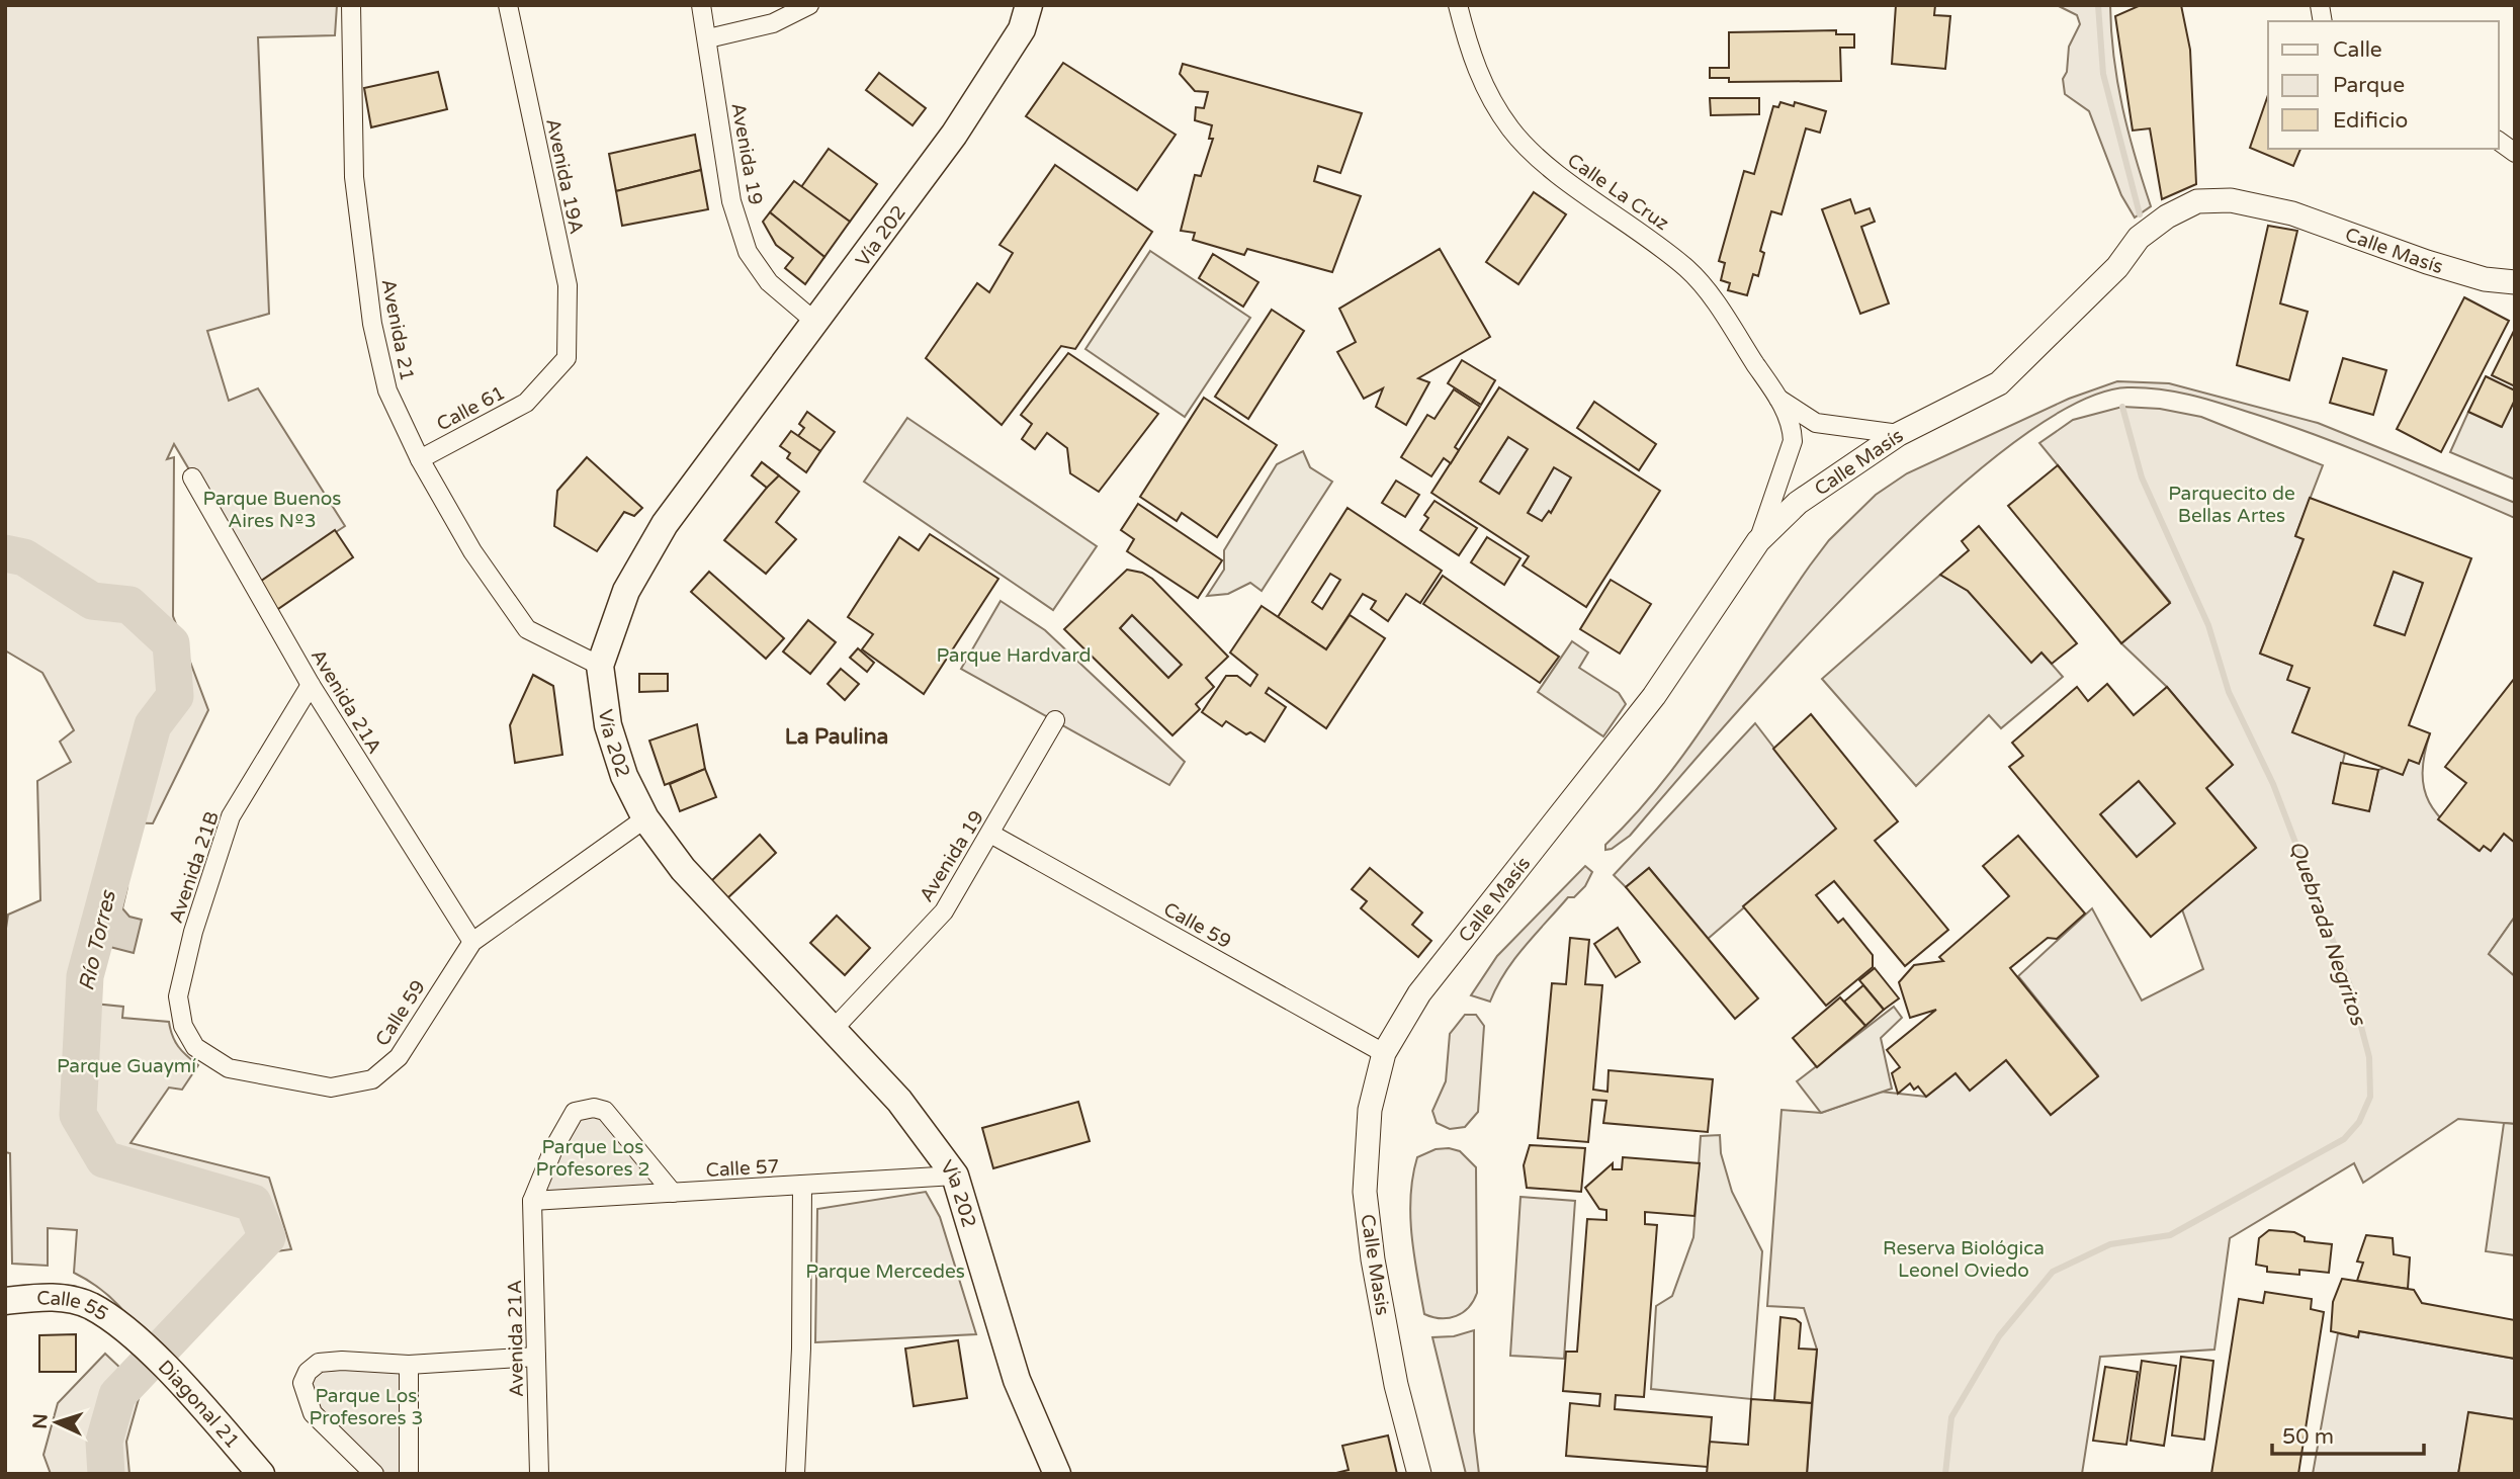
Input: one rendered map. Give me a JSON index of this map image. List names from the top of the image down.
{
  "streets": {
    "main road": ["Vía 202", "Calle 55", "Diagonal 21"],
    "street": [
      "Avenida 19",
      "Avenida 19A",
      "Calle La Cruz",
      "Calle Masís",
      "Avenida 21",
      "Calle 61",
      "Avenida 21A",
      "Avenida 21B",
      "Calle 59",
      "Calle 57",
      "Calle Masis"
    ]
  },
  "crossings": [
    ["Avenida 19", "Vía 202"],
    ["Avenida 19", "Calle 59"],
    ["Avenida 19A", "Calle 61"],
    ["Calle La Cruz", "Calle Masís"],
    ["Vía 202", "Avenida 21"],
    ["Vía 202", "Calle 59"],
    ["Vía 202", "Calle 57"],
    ["Calle Masís", "Calle 59"],
    ["Calle Masís", "Calle Masis"],
    ["Avenida 21", "Calle 61"],
    ["Avenida 21A", "Avenida 21B"],
    ["Avenida 21A", "Calle 59"],
    ["Avenida 21A", "Calle 57"],
    ["Avenida 21B", "Calle 59"],
    ["Calle 59", "Calle Masis"],
    ["Calle 55", "Diagonal 21"]
  ],
  "districts": ["La Paulina"],
  "water": ["Quebrada Negritos", "Río Torres"],
  "parks": [
    "Parquecito de Bellas Artes",
    "Parque Buenos Aires Nº3",
    "Parque Hardvard",
    "Parque Guaymí",
    "Parque Los Profesores 2",
    "Reserva Biológica Leonel Oviedo",
    "Parque Mercedes",
    "Parque Los Profesores 3"
  ],
  "legend": ["Calle", "Parque", "Edificio"],
  "scale_bar": "50 m",
  "north": "left"
}
